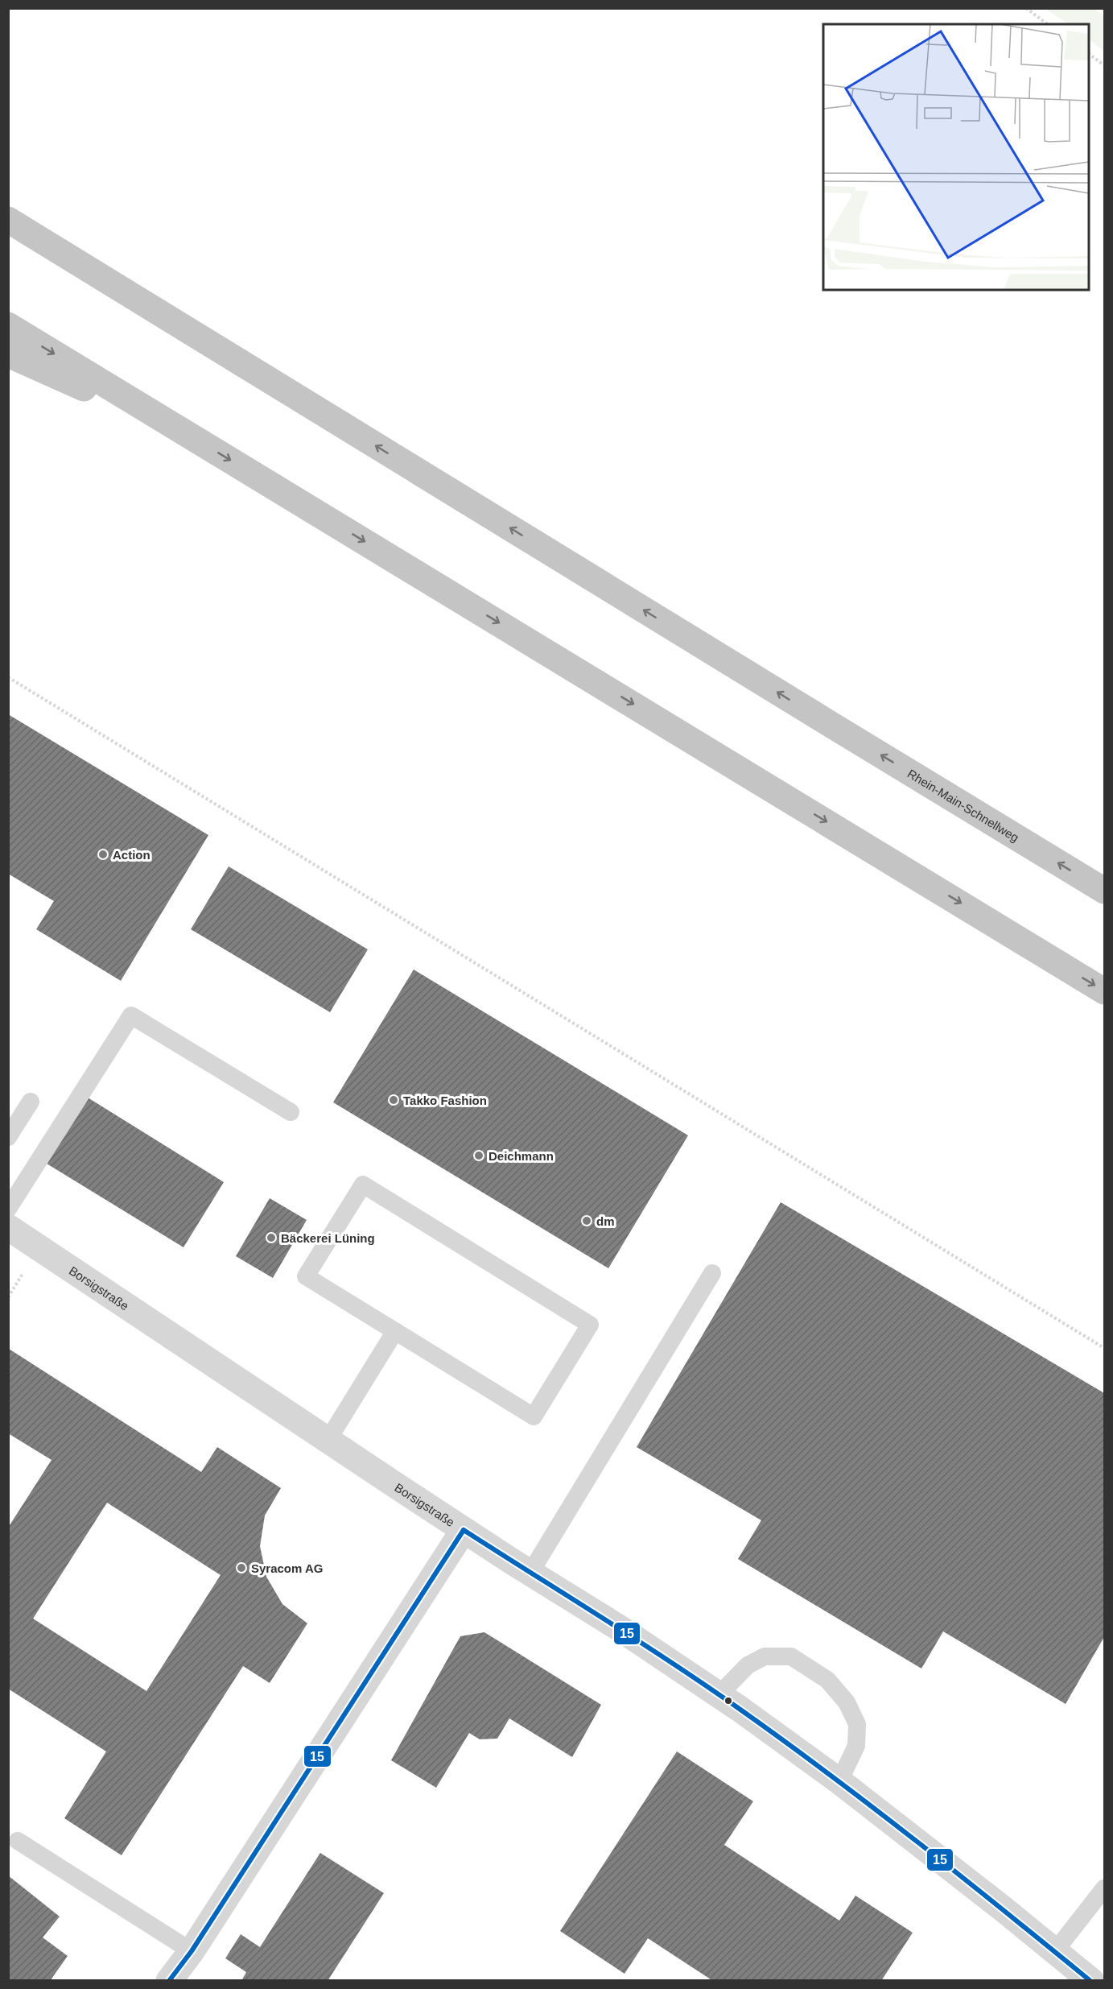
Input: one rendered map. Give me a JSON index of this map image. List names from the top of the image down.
{
  "streets": {
    "highway": ["Rhein-Main-Schnellweg"],
    "street": ["Borsigstraße"]
  },
  "places": [
    "Action",
    "Takko Fashion",
    "Deichmann",
    "dm",
    "Bäckerei Lüning",
    "Syracom AG"
  ],
  "lines": ["transit line 15"]
}
